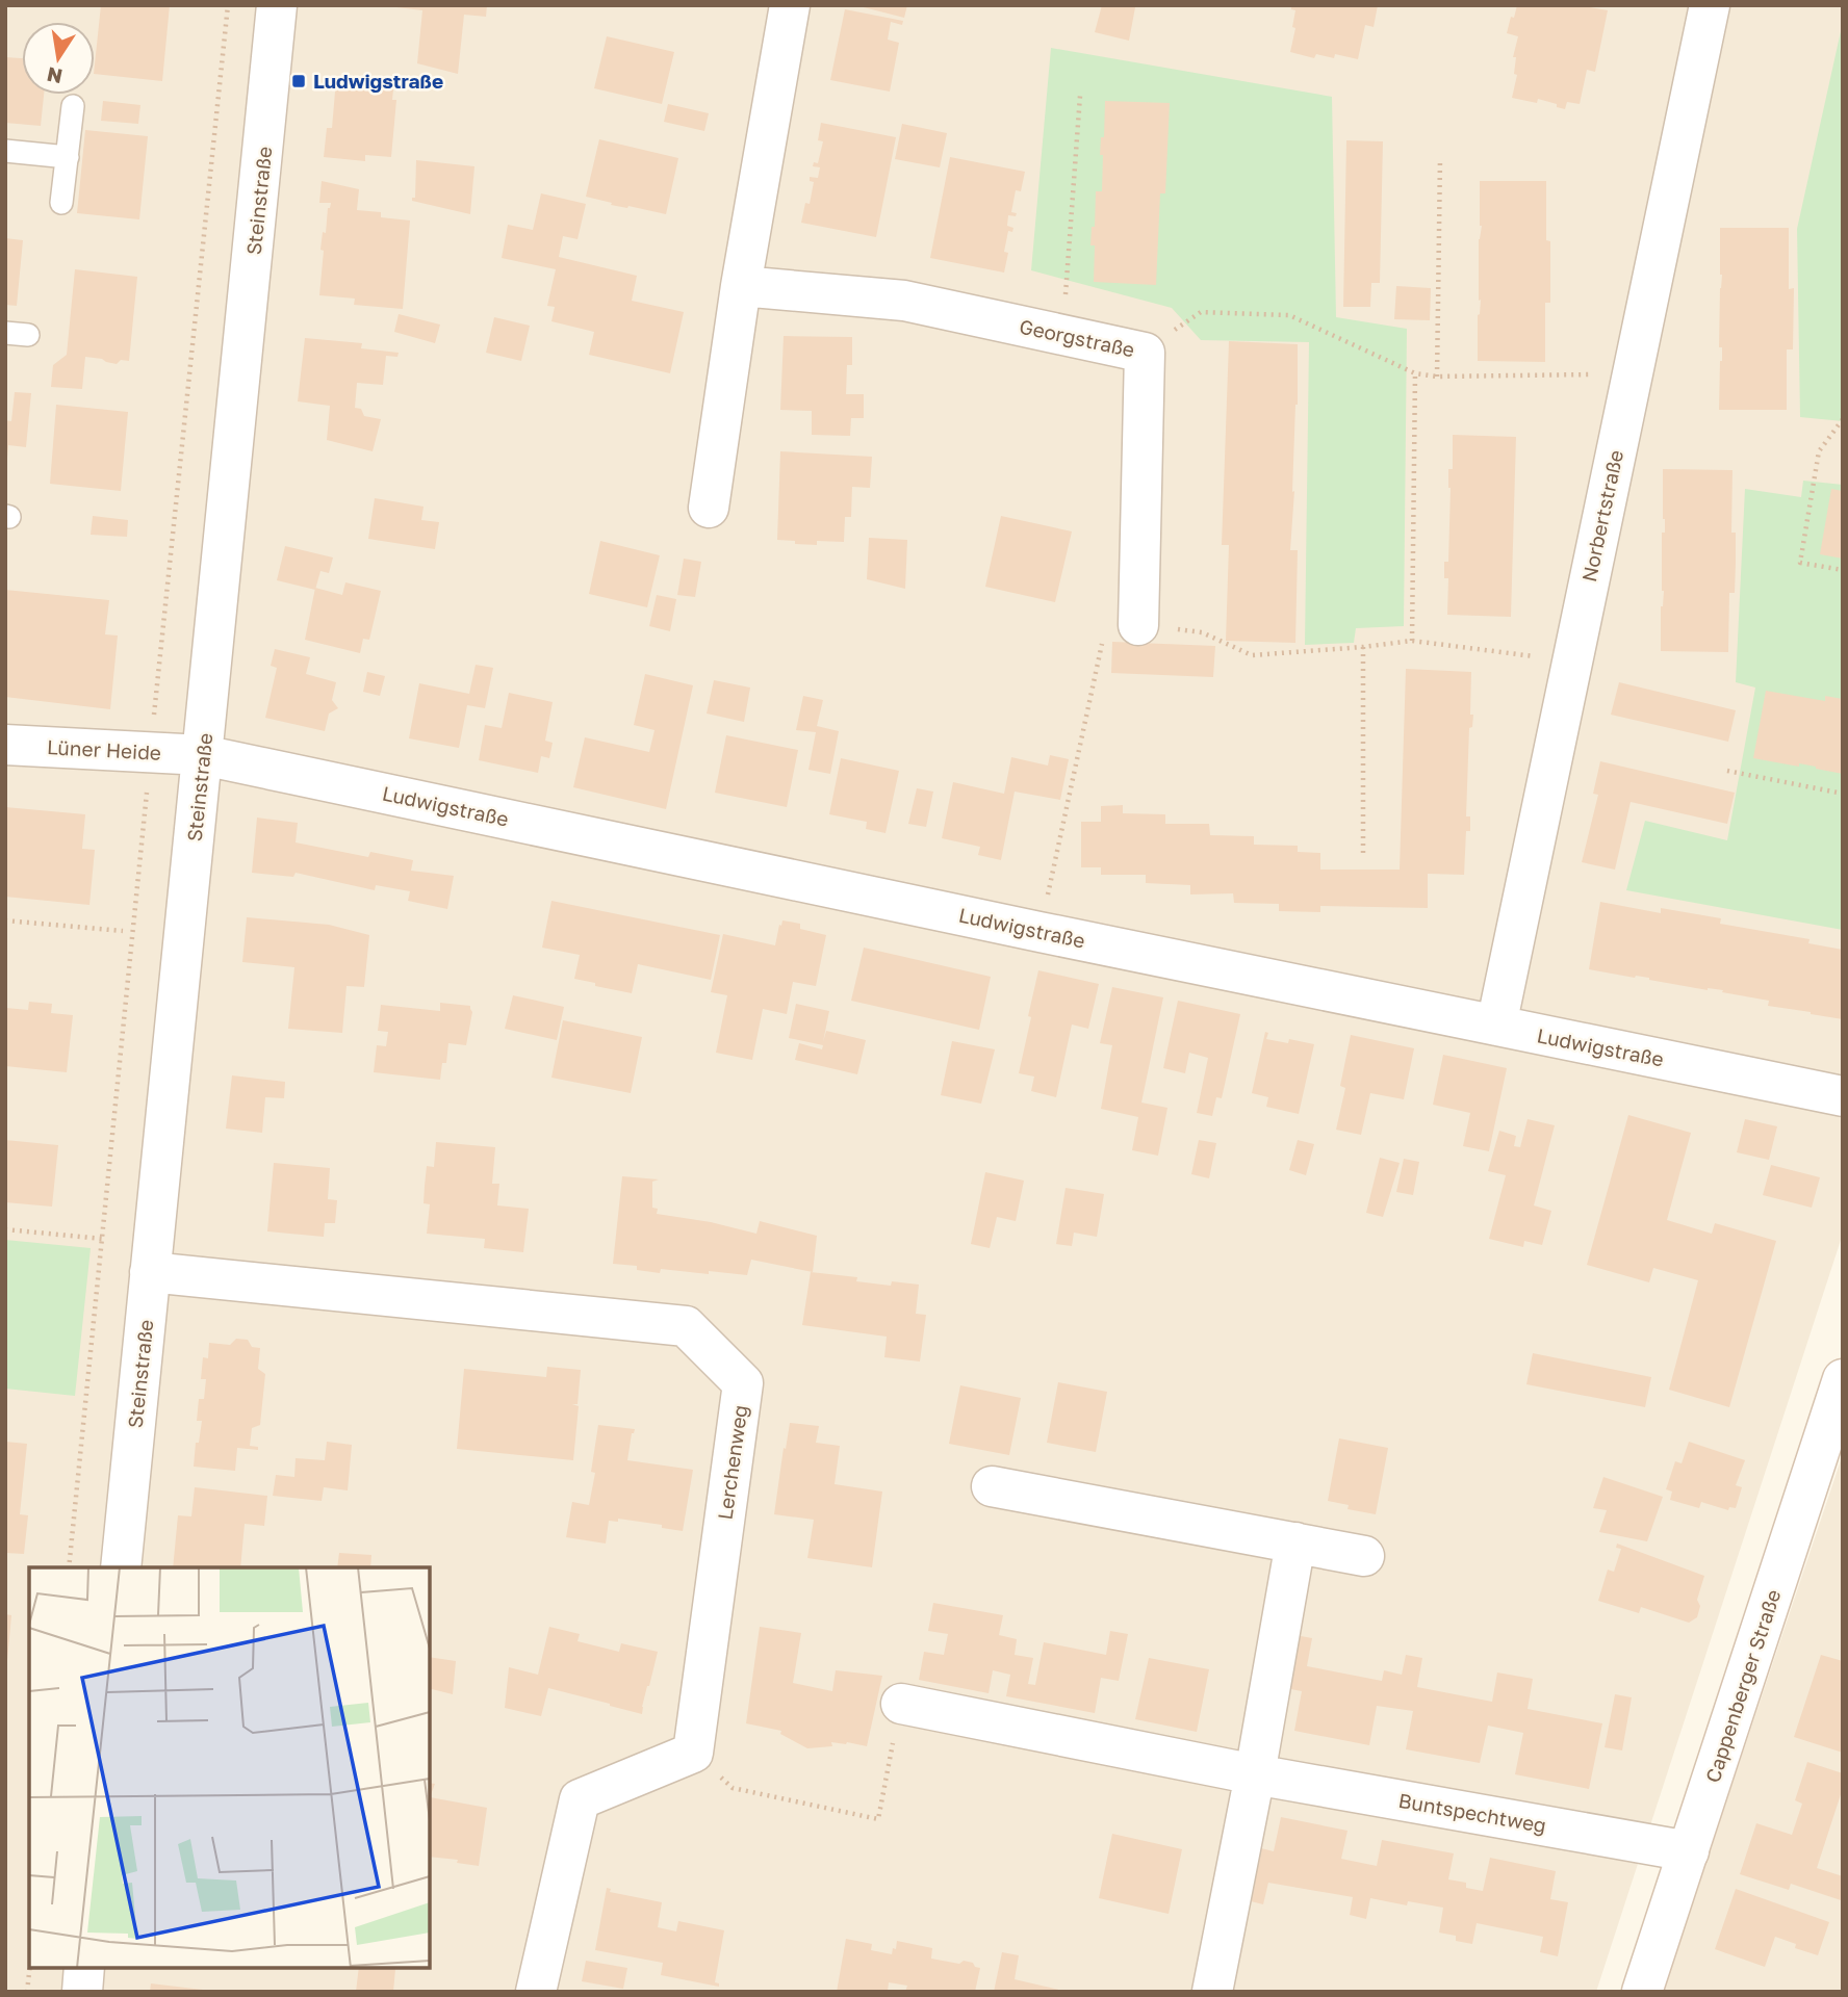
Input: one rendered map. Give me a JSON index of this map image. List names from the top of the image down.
{
  "streets": {
    "street": [
      "Steinstraße",
      "Georgstraße",
      "Norbertstraße",
      "Lüner Heide",
      "Ludwigstraße",
      "Lerchenweg",
      "Cappenberger Straße",
      "Buntspechtweg"
    ]
  },
  "crossings": [
    ["Steinstraße", "Lüner Heide"],
    ["Steinstraße", "Ludwigstraße"],
    ["Steinstraße", "Lerchenweg"],
    ["Norbertstraße", "Ludwigstraße"],
    ["Lüner Heide", "Ludwigstraße"],
    ["Cappenberger Straße", "Buntspechtweg"]
  ],
  "places": {
    "transit": ["Ludwigstraße"]
  },
  "north": "bottom"
}
